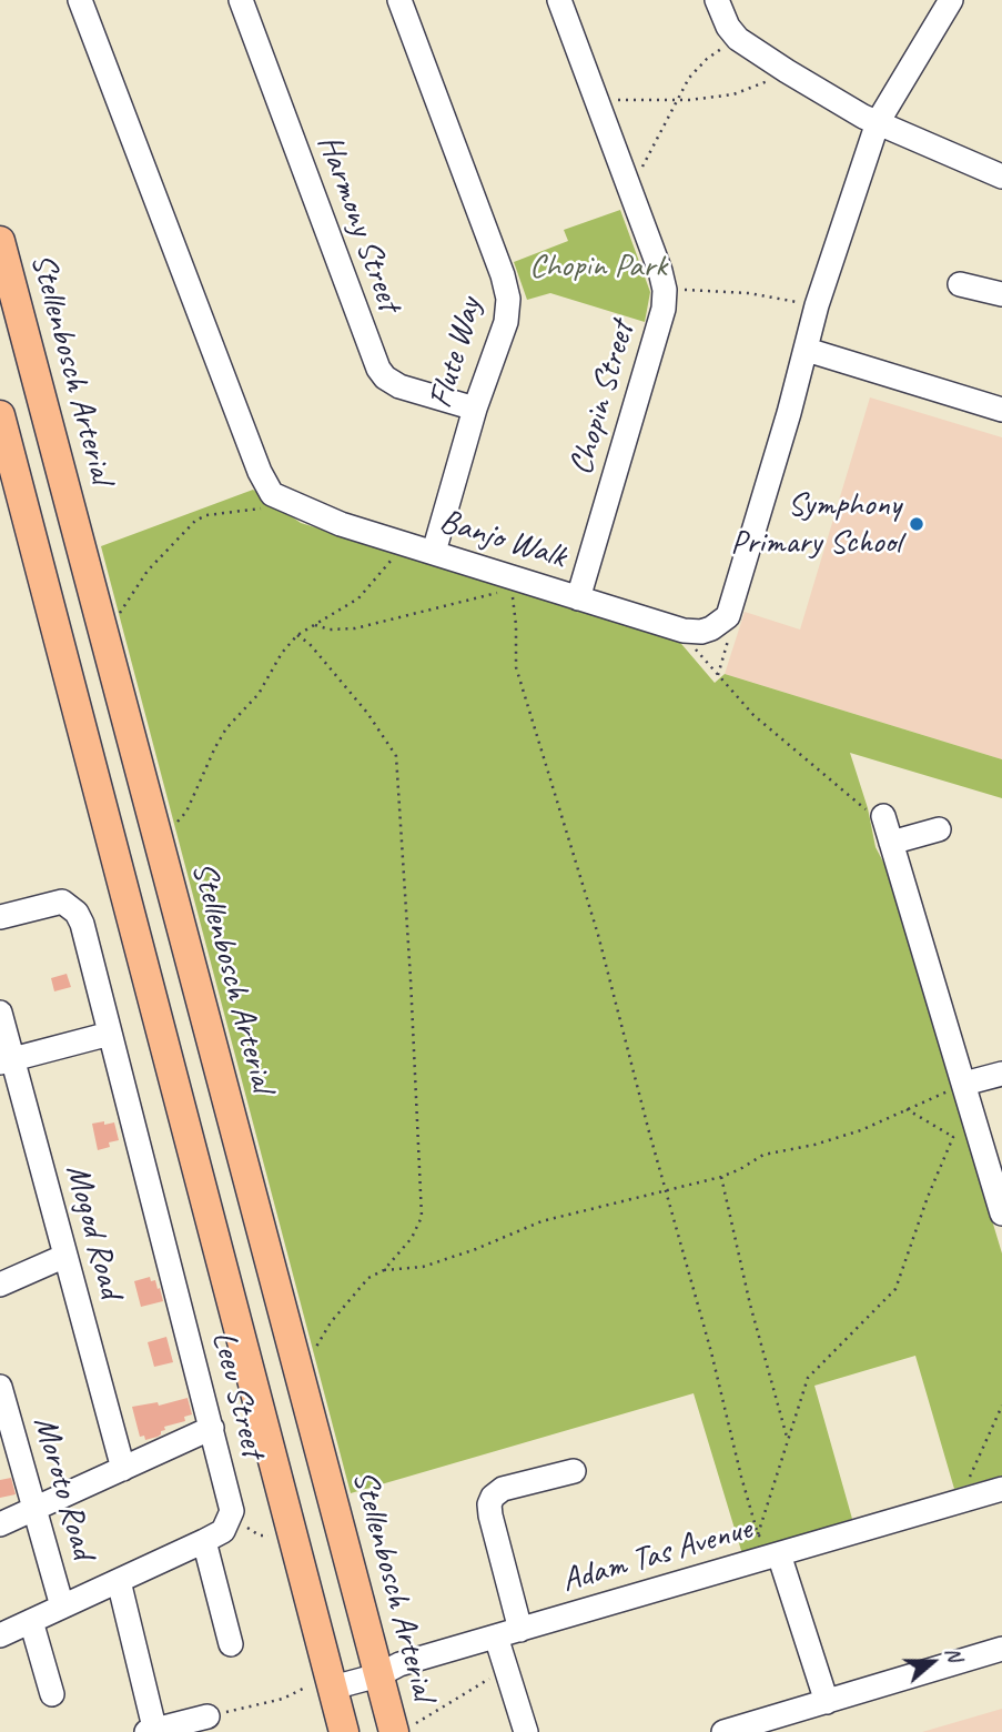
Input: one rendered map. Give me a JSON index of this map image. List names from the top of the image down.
{
  "streets": {
    "main road": ["Stellenbosch Arterial"],
    "street": [
      "Harmony Street",
      "Flute Way",
      "Chopin Street",
      "Banjo Walk",
      "Mogod Road",
      "Leeu Street",
      "Moroto Road",
      "Adam Tas Avenue"
    ]
  },
  "crossings": [
    ["Harmony Street", "Flute Way"],
    ["Flute Way", "Banjo Walk"],
    ["Stellenbosch Arterial", "Adam Tas Avenue"],
    ["Chopin Street", "Banjo Walk"]
  ],
  "parks": ["Chopin Park"],
  "places": ["Symphony Primary School"],
  "north": "right"
}
